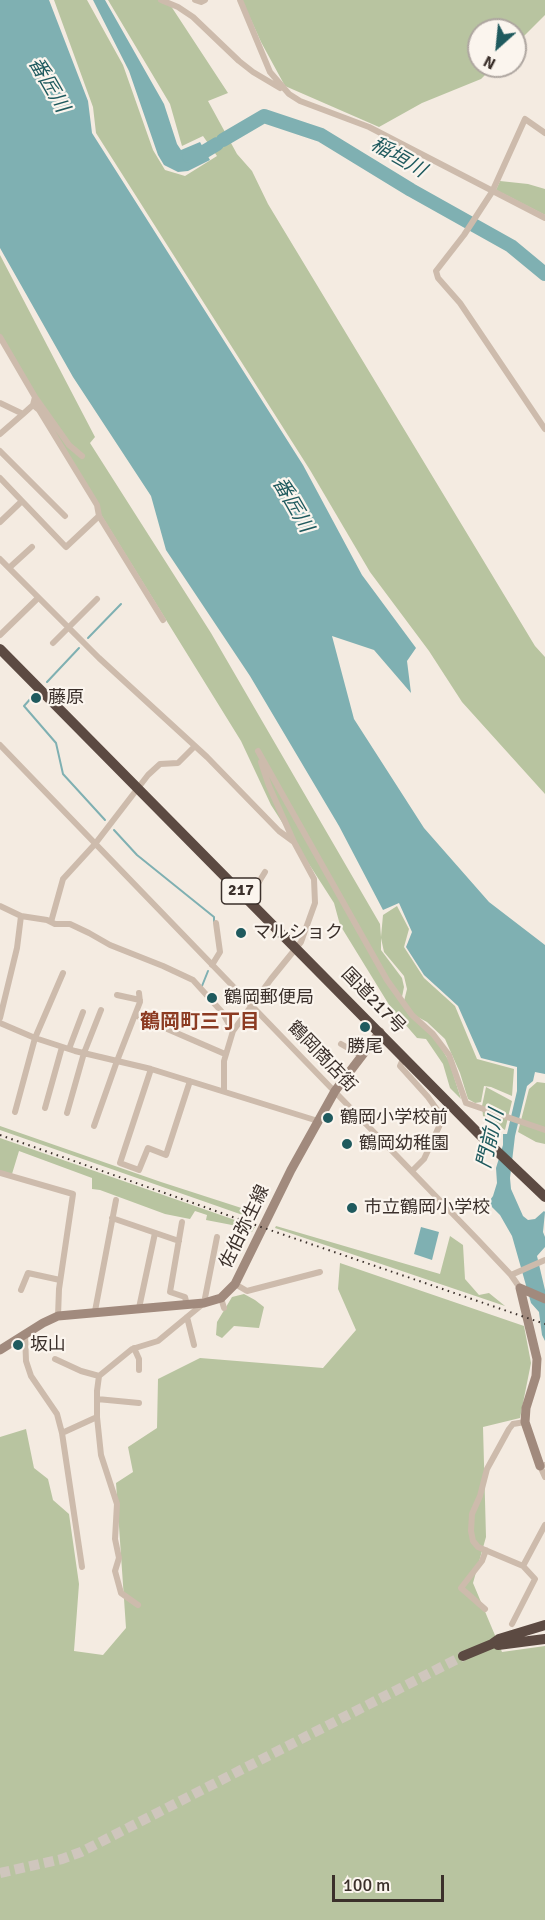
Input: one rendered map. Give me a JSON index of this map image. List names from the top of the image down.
{
  "streets": {
    "highway": ["217", "国道217号"],
    "main road": ["佐伯弥生線"],
    "street": ["鶴岡商店街"]
  },
  "crossings": [
    ["国道217号", "佐伯弥生線"],
    ["鶴岡商店街", "佐伯弥生線"]
  ],
  "districts": ["鶴岡町三丁目"],
  "water": ["番匠川", "稲垣川", "門前川"],
  "places": [
    "藤原",
    "マルショク",
    "鶴岡郵便局",
    "勝尾",
    "鶴岡小学校前",
    "鶴岡幼稚園",
    "市立鶴岡小学校",
    "坂山"
  ],
  "scale_bar": "100 m",
  "north": "bottom left"
}
